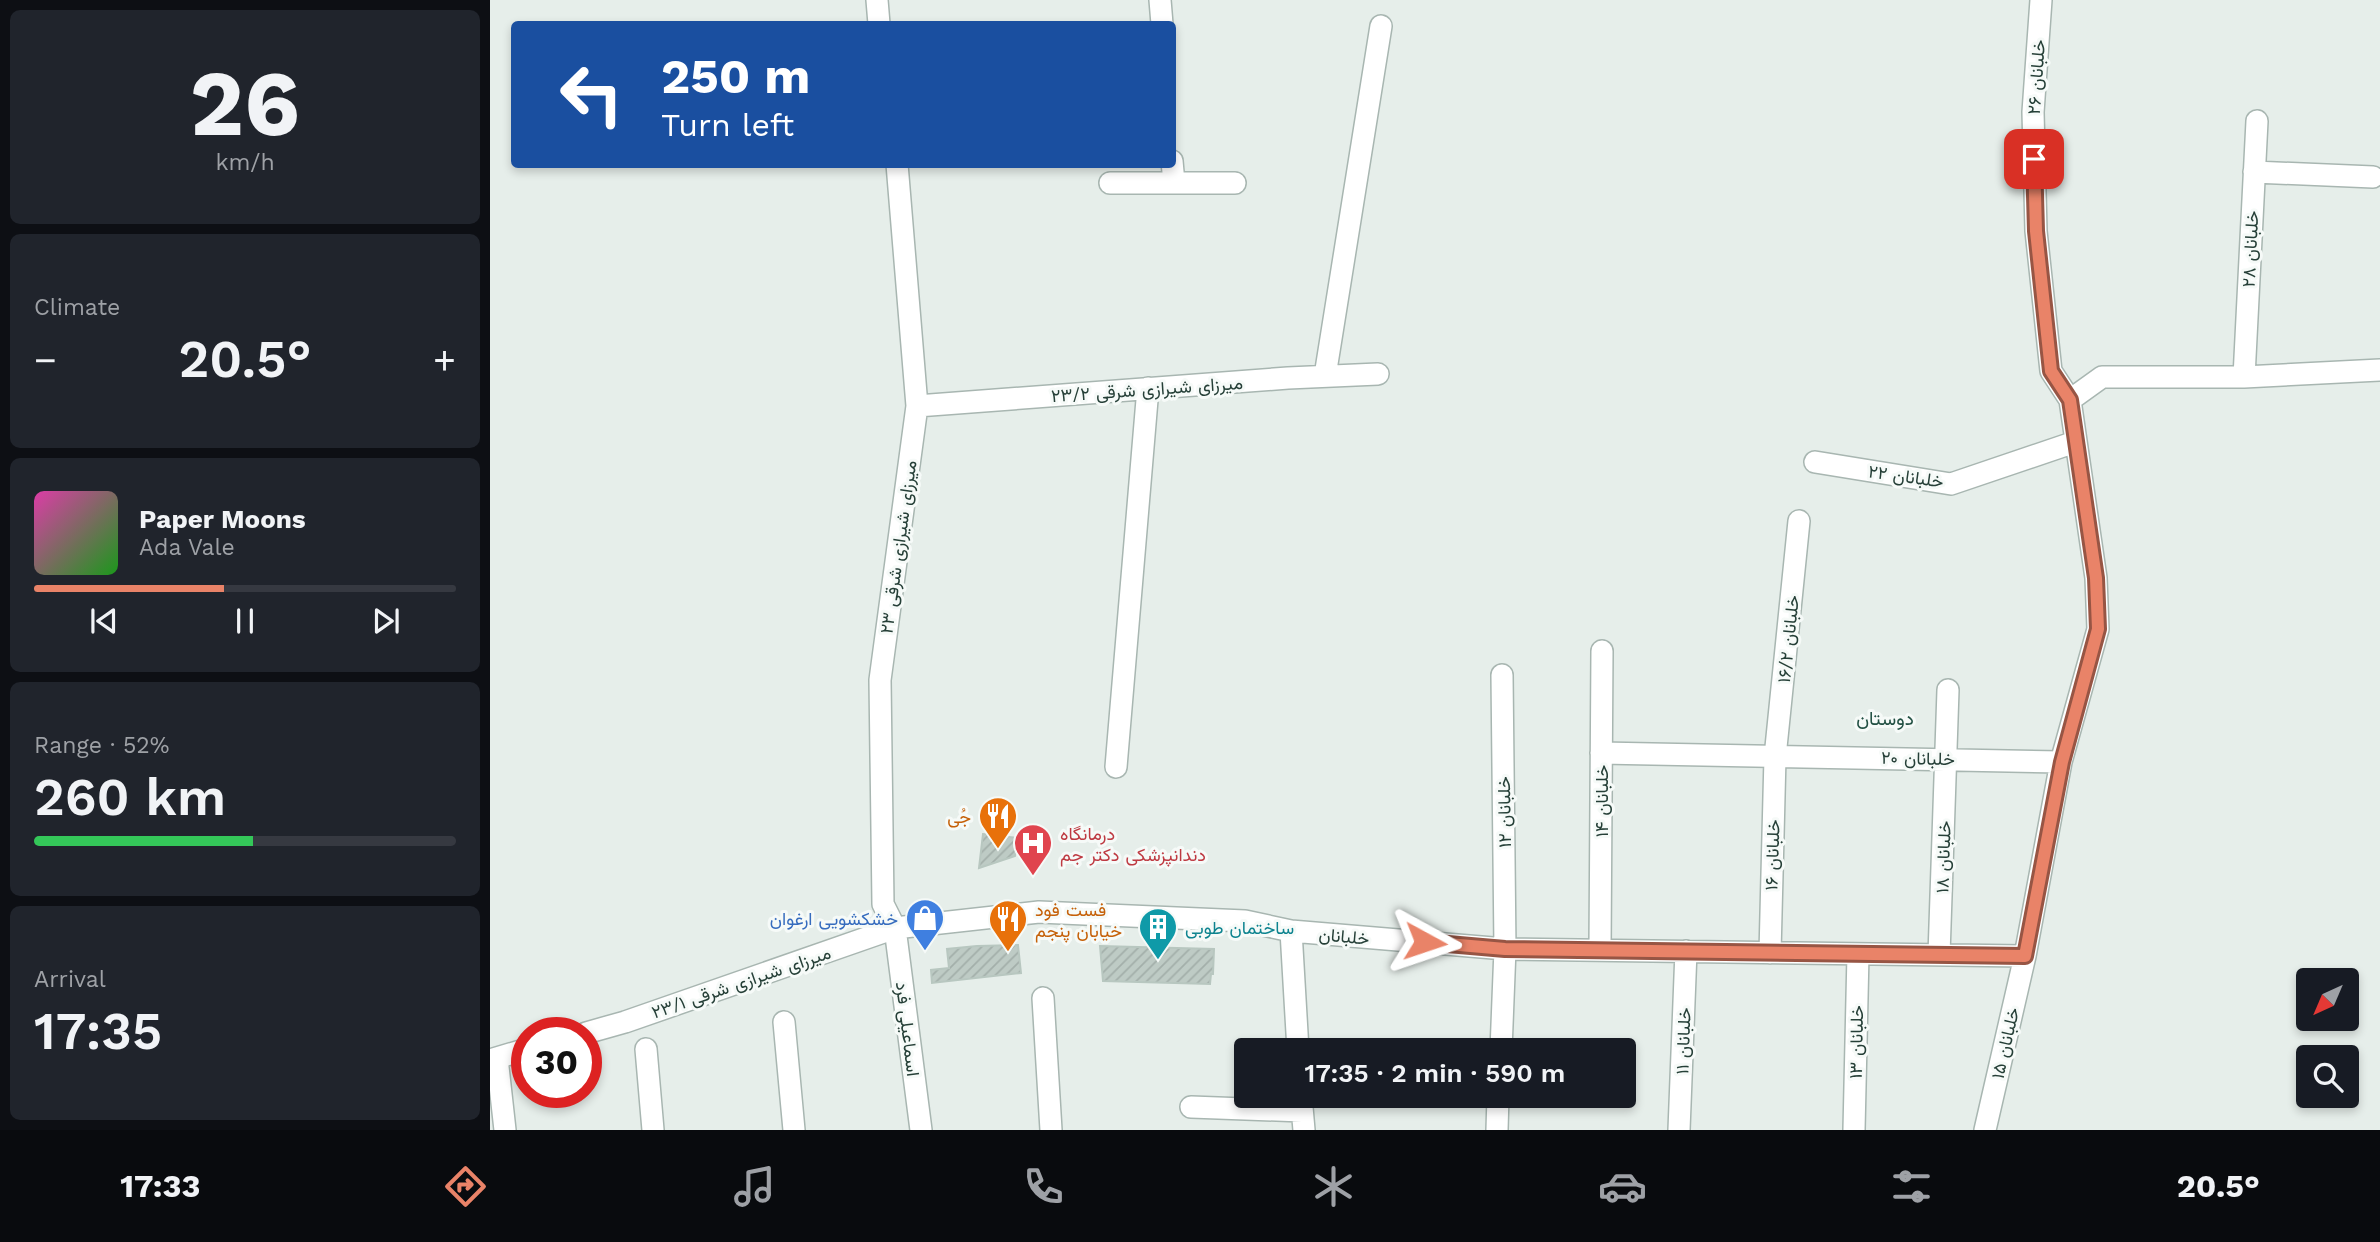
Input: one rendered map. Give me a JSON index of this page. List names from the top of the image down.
{
  "streets": {
    "street": [
      "۲۶ خلبانان",
      "۲۸ خلبانان",
      "۲۳/۲ میرزای شیرازی شرقی",
      "۲۲ خلبانان",
      "۲۳ میرزای شیرازی شرقی",
      "۱۶/۲ خلبانان",
      "۲۰ خلبانان",
      "۱۴ خلبانان",
      "۱۲ خلبانان",
      "۱۶ خلبانان",
      "۱۸ خلبانان",
      "خلبانان",
      "۲۳/۱ میرزای شیرازی شرقی",
      "اسماعیلی فرد",
      "۱۱ خلبانان",
      "۱۳ خلبانان",
      "۱۵ خلبانان"
    ]
  },
  "crossings": [
    ["۲۶ خلبانان", "۱۵ خلبانان"],
    ["۲۳/۲ میرزای شیرازی شرقی", "۲۳ میرزای شیرازی شرقی"],
    ["۲۲ خلبانان", "۱۵ خلبانان"],
    ["۲۳ میرزای شیرازی شرقی", "۲۳/۱ میرزای شیرازی شرقی"],
    ["۲۳ میرزای شیرازی شرقی", "اسماعیلی فرد"],
    ["۱۶/۲ خلبانان", "۲۰ خلبانان"],
    ["۱۶/۲ خلبانان", "۱۶ خلبانان"],
    ["۲۰ خلبانان", "۱۴ خلبانان"],
    ["۲۰ خلبانان", "۱۶ خلبانان"],
    ["۲۰ خلبانان", "۱۸ خلبانان"],
    ["۲۰ خلبانان", "۱۵ خلبانان"],
    ["۱۴ خلبانان", "خلبانان"],
    ["۱۲ خلبانان", "خلبانان"],
    ["۱۶ خلبانان", "خلبانان"],
    ["۱۸ خلبانان", "خلبانان"],
    ["خلبانان", "۲۳/۱ میرزای شیرازی شرقی"],
    ["خلبانان", "۱۱ خلبانان"],
    ["خلبانان", "۱۳ خلبانان"],
    ["خلبانان", "۱۵ خلبانان"],
    ["۲۳/۱ میرزای شیرازی شرقی", "اسماعیلی فرد"]
  ],
  "districts": ["دوستان"],
  "places": {
    "restaurant": ["جُی", "فست فود خیابان پنجم"],
    "hospital": ["درمانگاه دندانپزشکی دکتر جم"],
    "shop": ["خشکشویی ارغوان"],
    "building": ["ساختمان طوبی"]
  },
  "north": "bottom left",
  "page": {
    "tile": [
      ["26", "km/h"],
      "Climate",
      ["Range · 52%", "260 km"],
      ["Arrival", "17:35"]
    ],
    "turn": ["250 m", "Turn left"],
    "heat": ["−", "20.5°", "+"],
    "song": ["Paper Moons", "Ada Vale"],
    "limit": "30",
    "trip": "17:35 · 2 min · 590 m",
    "tabs": ["17:33", "20.5°"]
  }
}
